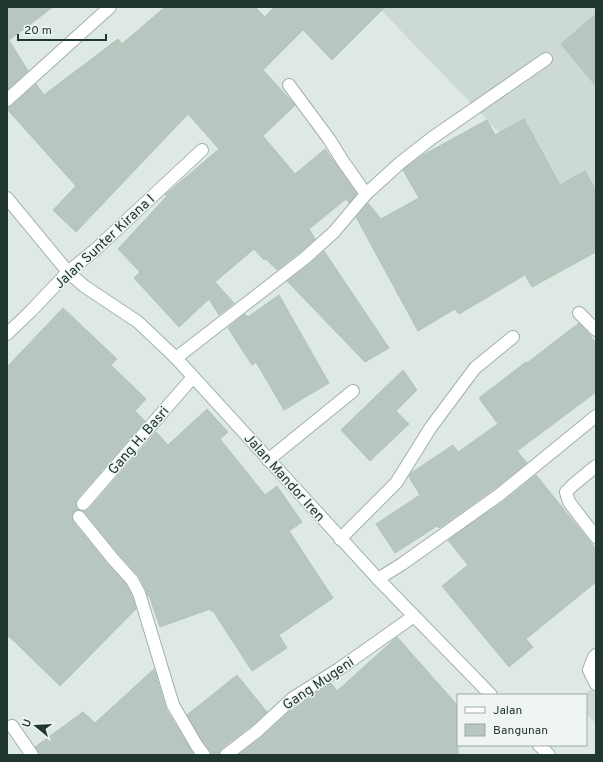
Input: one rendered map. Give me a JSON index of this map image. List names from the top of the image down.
{
  "streets": {
    "street": [
      "Jalan Sunter Kirana I",
      "Gang H. Basri",
      "Jalan Mandor Iren",
      "Gang Mugeni"
    ]
  },
  "crossings": [
    ["Jalan Sunter Kirana I", "Jalan Mandor Iren"],
    ["Gang H. Basri", "Jalan Mandor Iren"],
    ["Jalan Mandor Iren", "Gang Mugeni"]
  ],
  "legend": ["Jalan", "Bangunan"],
  "scale_bar": "20 m",
  "north": "left"
}
